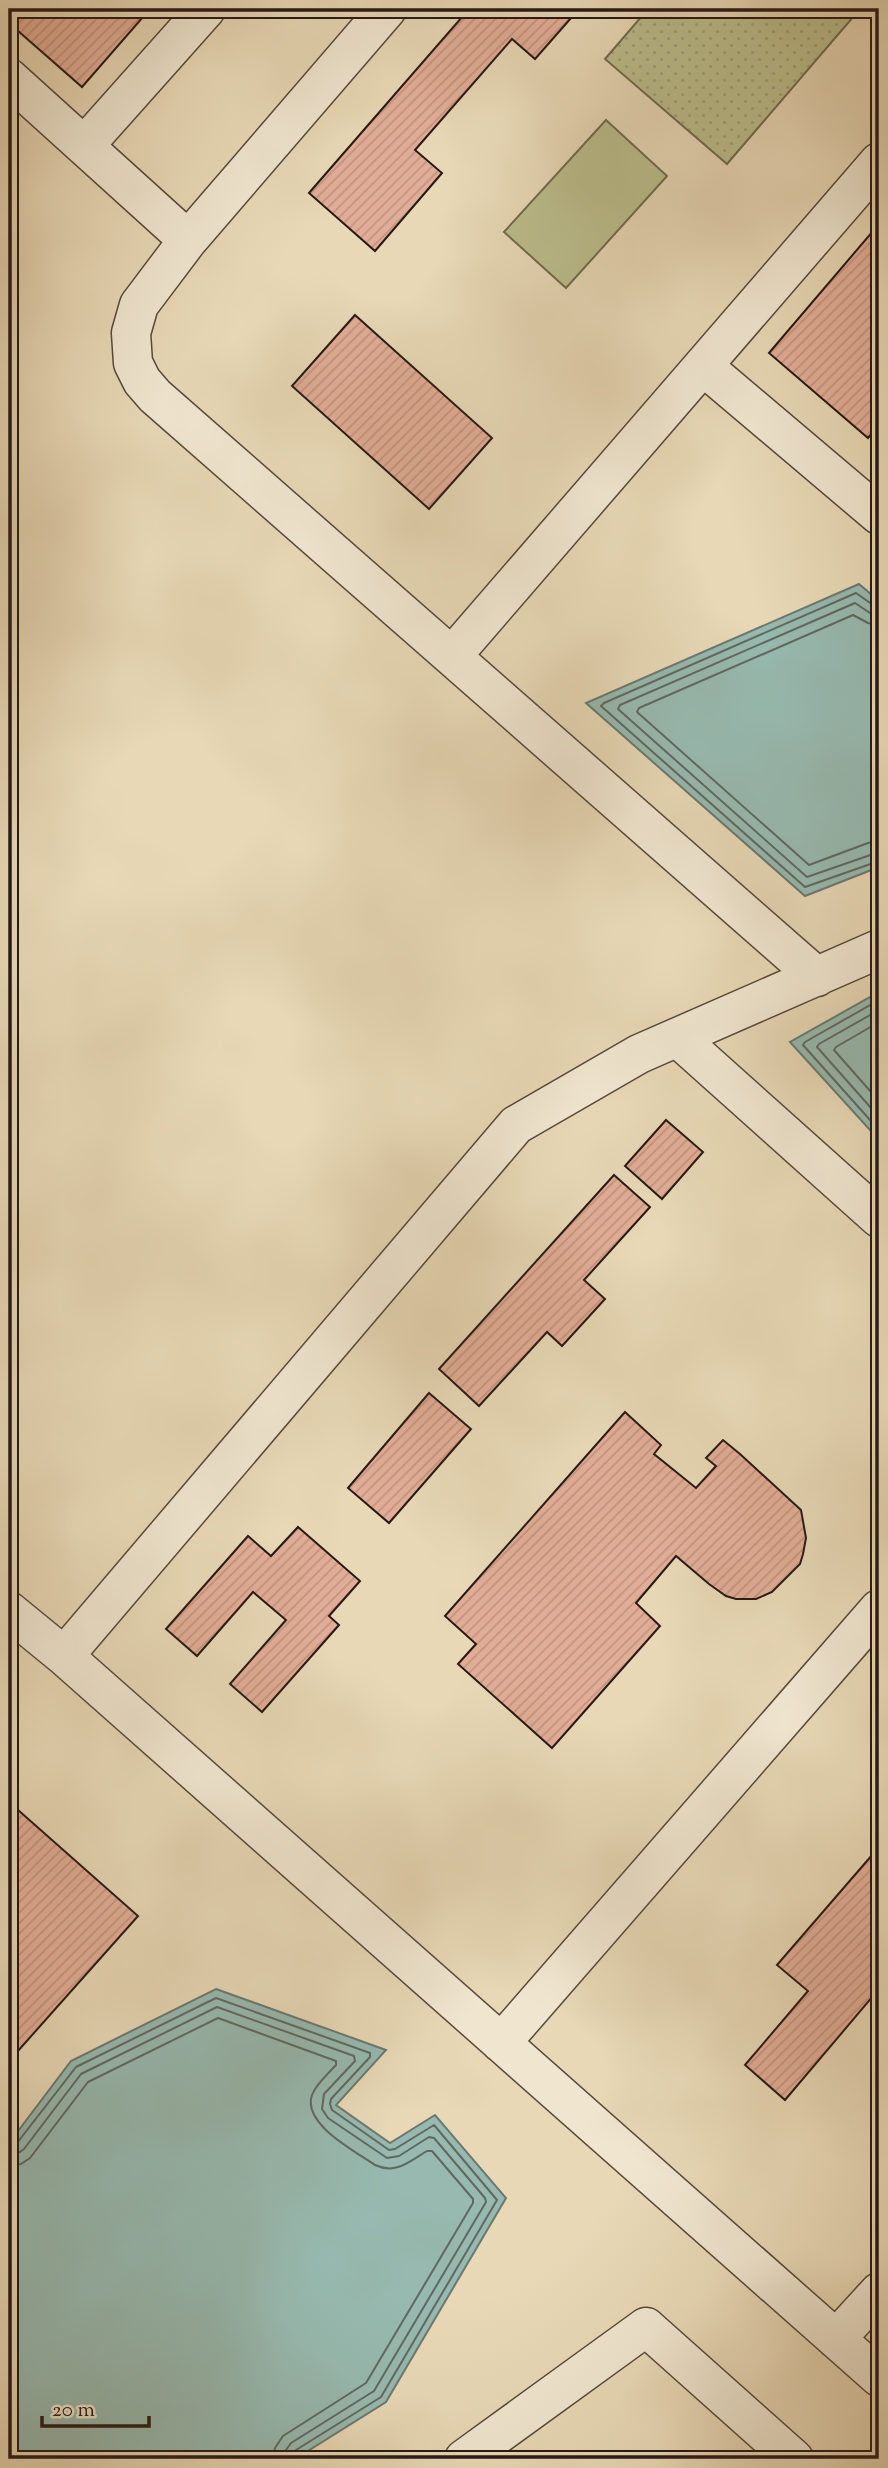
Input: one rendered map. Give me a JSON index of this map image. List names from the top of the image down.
{
  "scale_bar": "20 m"
}
